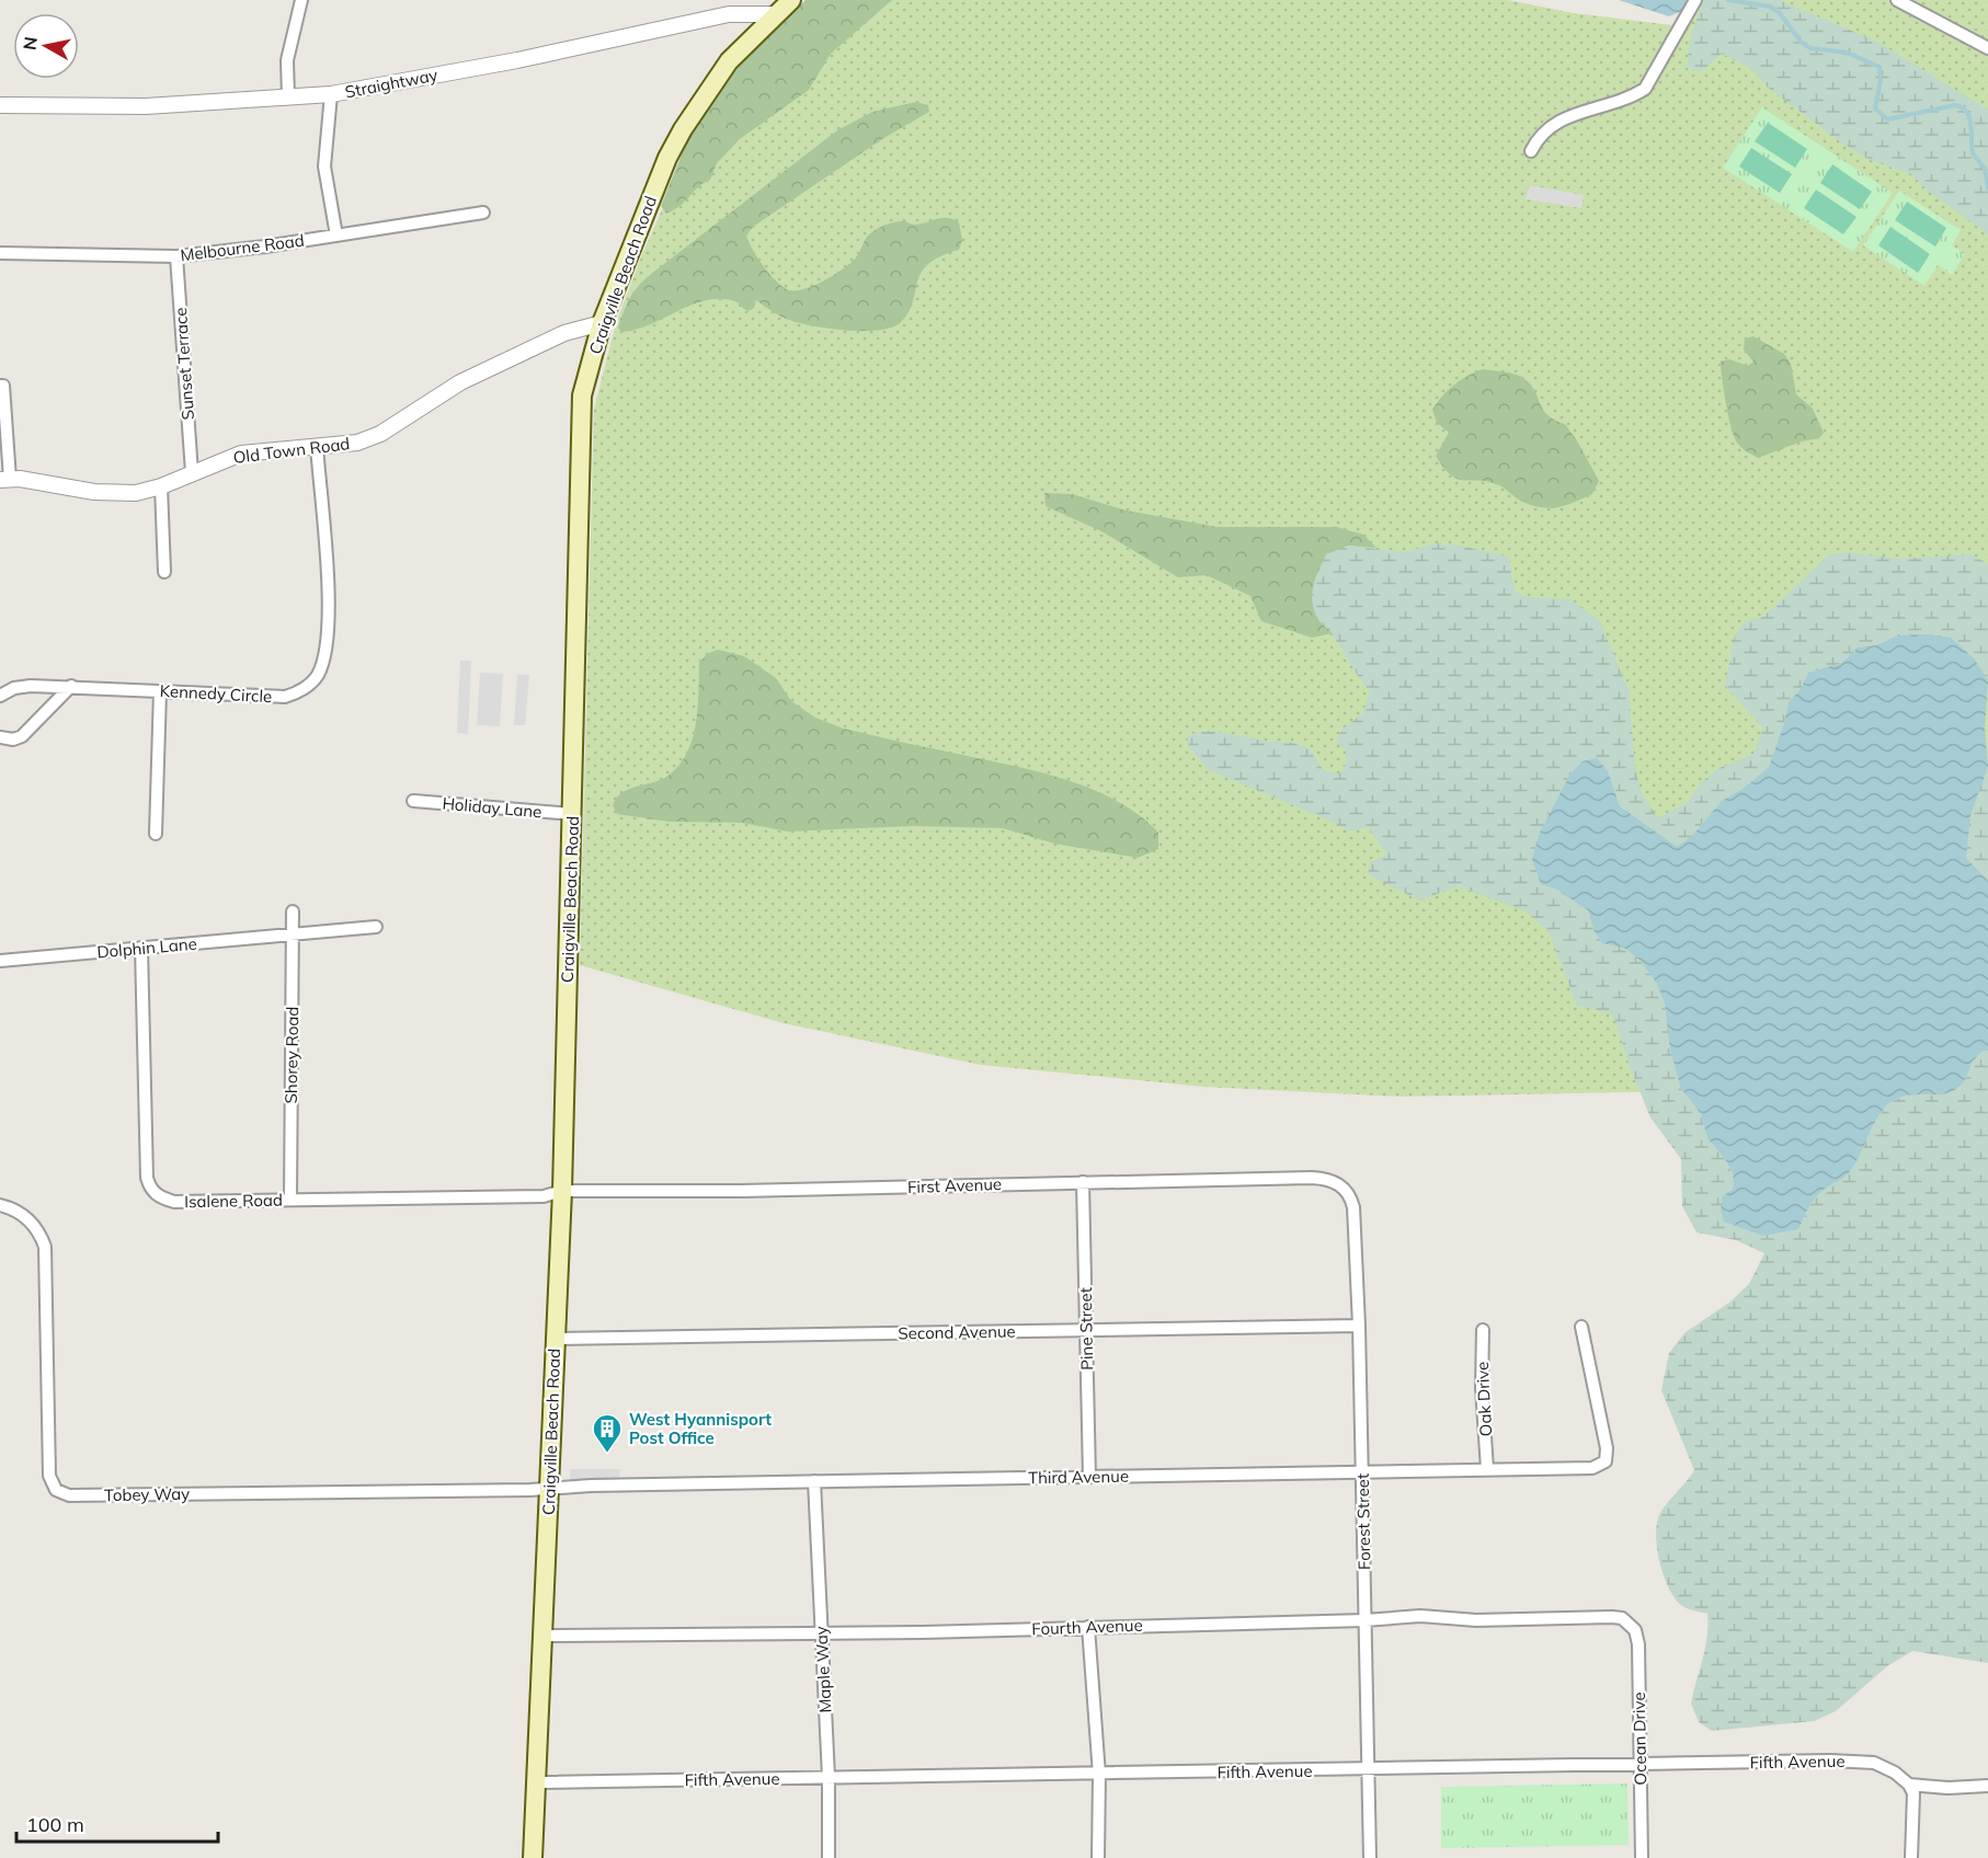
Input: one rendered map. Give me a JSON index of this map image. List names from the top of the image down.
{
  "streets": {
    "main road": ["Craigville Beach Road"],
    "street": [
      "Straightway",
      "Melbourne Road",
      "Sunset Terrace",
      "Old Town Road",
      "Kennedy Circle",
      "Holiday Lane",
      "Dolphin Lane",
      "Shorey Road",
      "First Avenue",
      "Isalene Road",
      "Pine Street",
      "Second Avenue",
      "Oak Drive",
      "Third Avenue",
      "Tobey Way",
      "Forest Street",
      "Fourth Avenue",
      "Maple Way",
      "Ocean Drive",
      "Fifth Avenue"
    ]
  },
  "crossings": [
    ["Straightway", "Craigville Beach Road"],
    ["Melbourne Road", "Sunset Terrace"],
    ["Craigville Beach Road", "Old Town Road"],
    ["Craigville Beach Road", "Holiday Lane"],
    ["Craigville Beach Road", "First Avenue"],
    ["Craigville Beach Road", "Isalene Road"],
    ["Craigville Beach Road", "Second Avenue"],
    ["Craigville Beach Road", "Third Avenue"],
    ["Craigville Beach Road", "Tobey Way"],
    ["Craigville Beach Road", "Fourth Avenue"],
    ["Craigville Beach Road", "Fifth Avenue"],
    ["Sunset Terrace", "Old Town Road"],
    ["Old Town Road", "Kennedy Circle"],
    ["Dolphin Lane", "Shorey Road"],
    ["Dolphin Lane", "Isalene Road"],
    ["Shorey Road", "Isalene Road"],
    ["First Avenue", "Isalene Road"],
    ["First Avenue", "Pine Street"],
    ["First Avenue", "Forest Street"],
    ["Pine Street", "Second Avenue"],
    ["Pine Street", "Third Avenue"],
    ["Second Avenue", "Forest Street"],
    ["Oak Drive", "Third Avenue"],
    ["Third Avenue", "Tobey Way"],
    ["Third Avenue", "Forest Street"],
    ["Third Avenue", "Maple Way"],
    ["Forest Street", "Fourth Avenue"],
    ["Forest Street", "Fifth Avenue"],
    ["Fourth Avenue", "Maple Way"],
    ["Fourth Avenue", "Ocean Drive"],
    ["Maple Way", "Fifth Avenue"],
    ["Ocean Drive", "Fifth Avenue"]
  ],
  "places": {
    "building": ["West Hyannisport Post Office"]
  },
  "scale_bar": "100 m",
  "north": "left"
}
